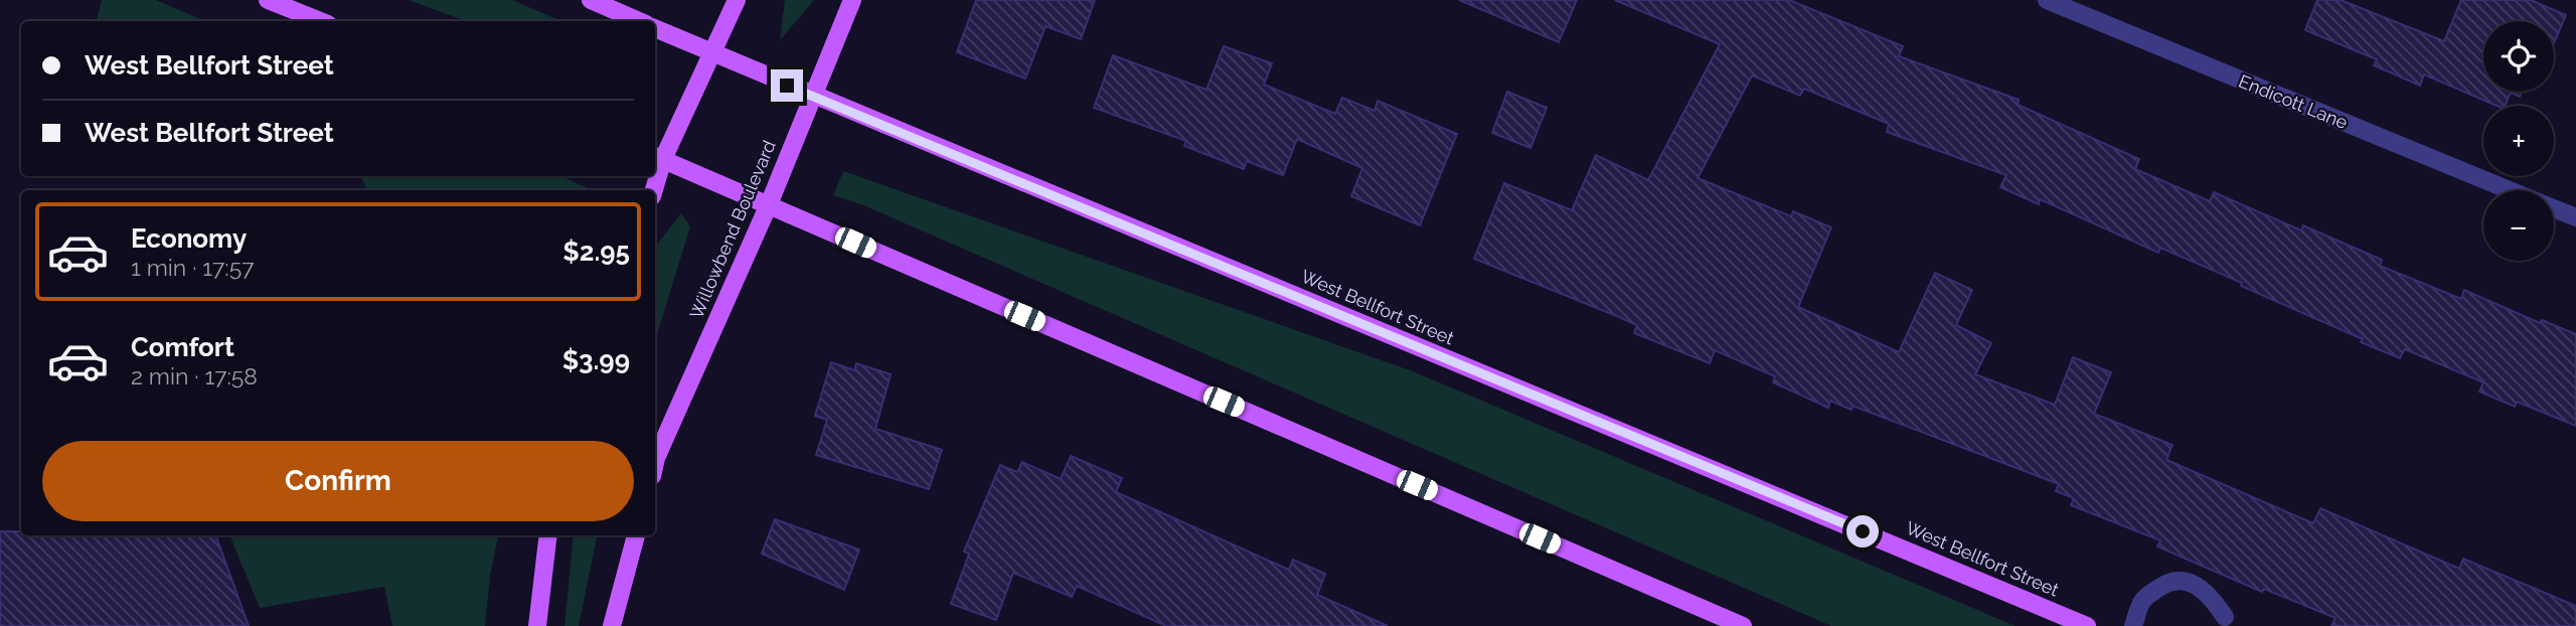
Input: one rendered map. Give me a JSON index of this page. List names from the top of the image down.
{
  "streets": {
    "main road": ["Willowbend Boulevard", "West Bellfort Street"],
    "street": ["Endicott Lane"]
  },
  "crossings": [
    ["Willowbend Boulevard", "West Bellfort Street"]
  ],
  "page": {
    "map_buttons": ["+", "−"],
    "banner": ["West Bellfort Street", "West Bellfort Street"],
    "list": [
      {
        "name": "Economy",
        "note": "1 min · 17:57",
        "value": "$2.95"
      },
      {
        "name": "Comfort",
        "note": "2 min · 17:58",
        "value": "$3.99"
      }
    ],
    "buttons": "Confirm"
  }
}
